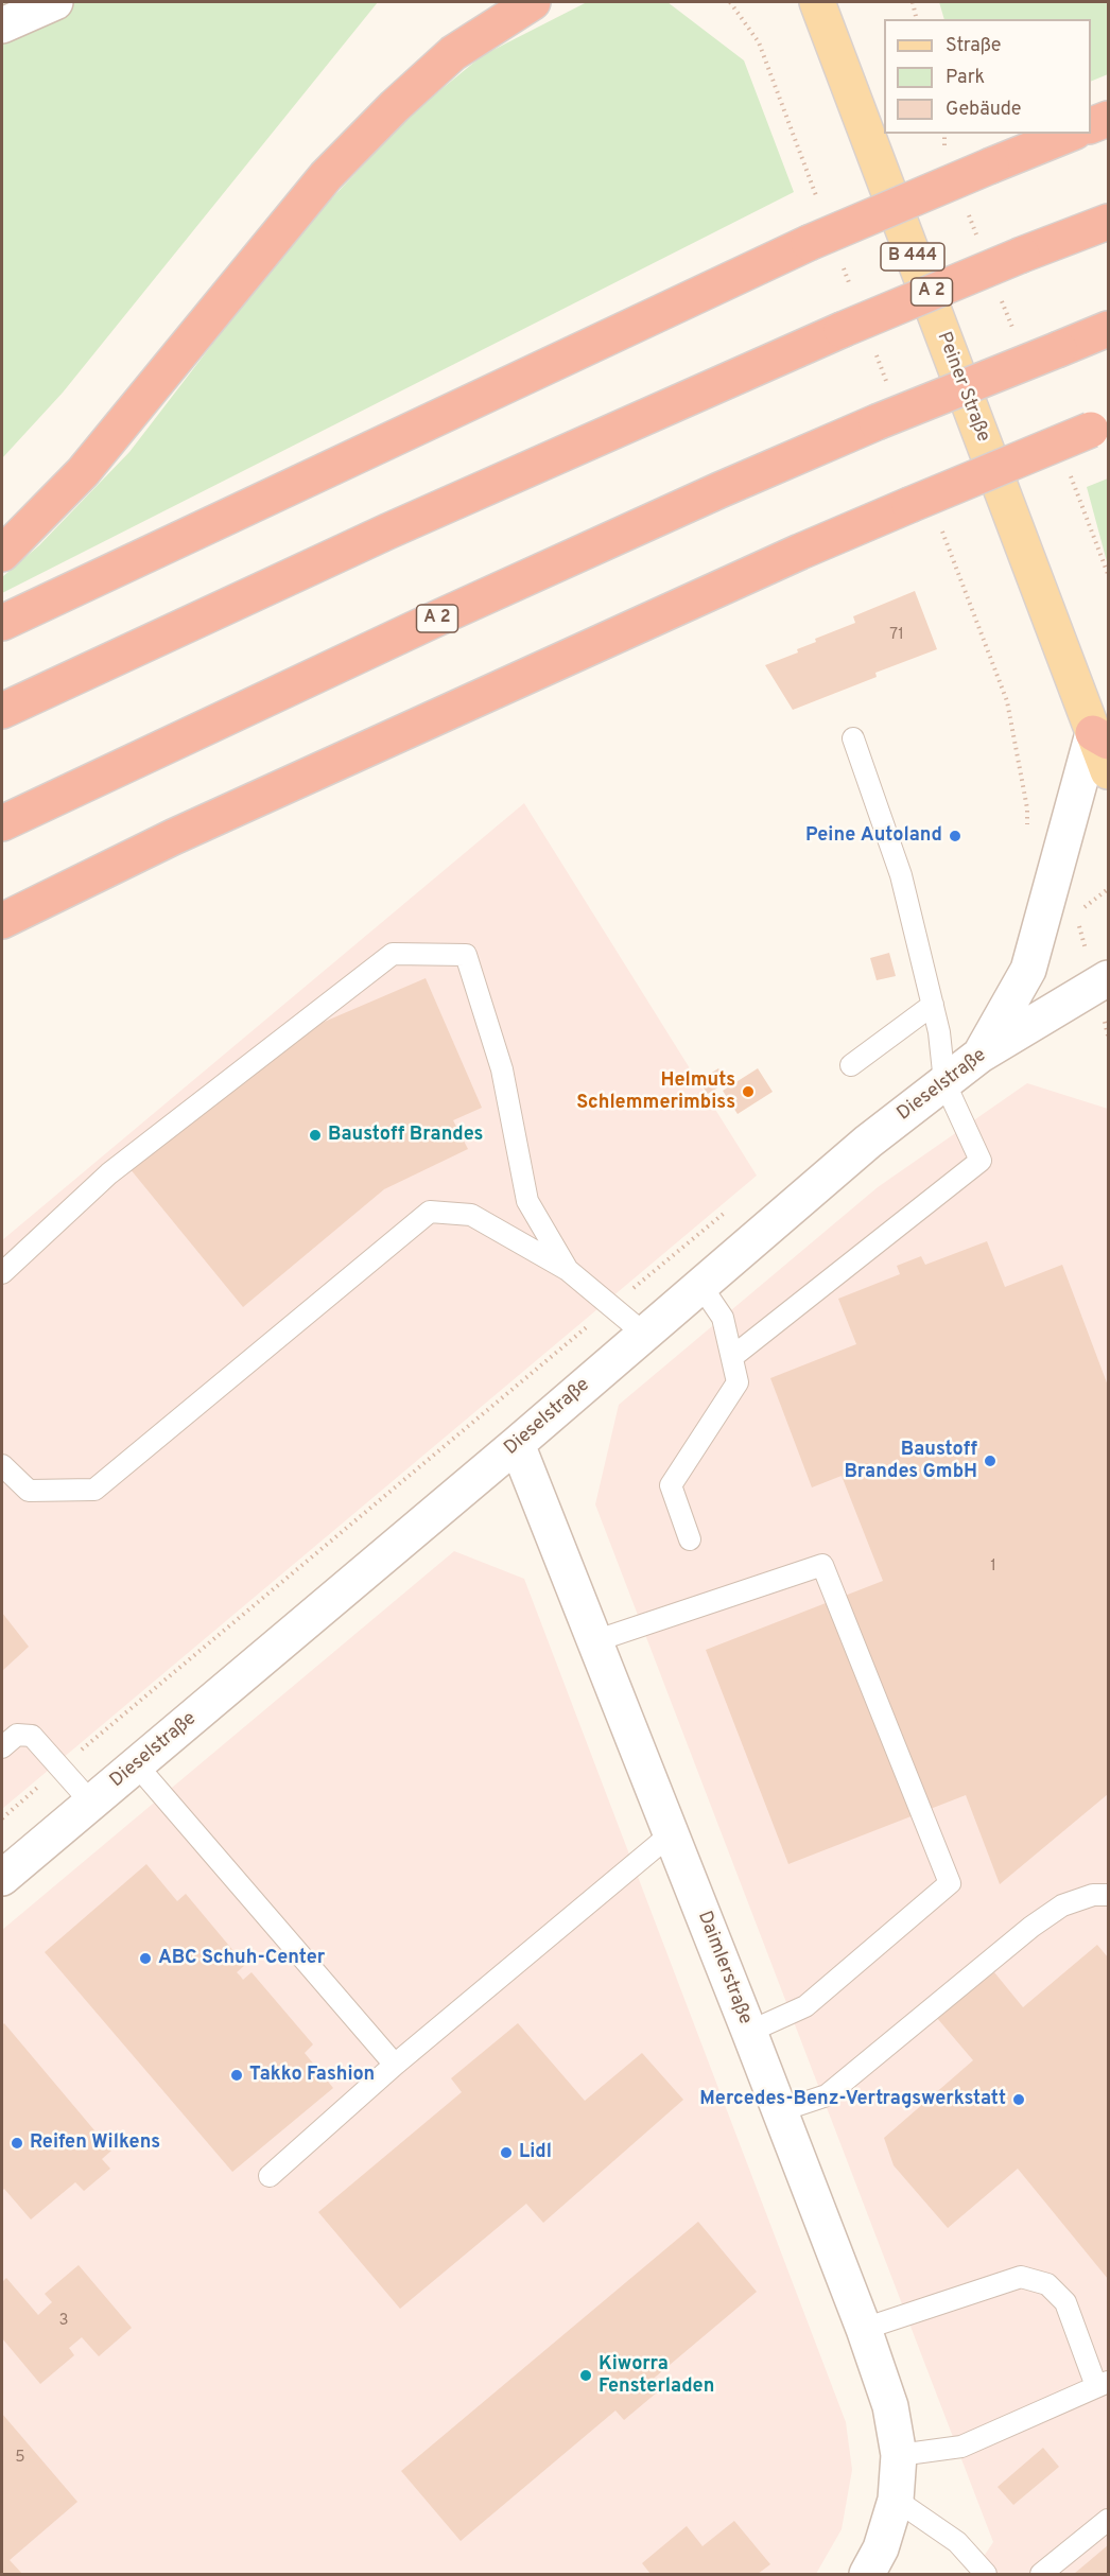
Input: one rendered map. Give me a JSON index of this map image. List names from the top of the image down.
{
  "streets": {
    "highway": ["A 2"],
    "main road": ["B 444", "Peiner Straße"],
    "street": ["Dieselstraße", "Daimlerstraße"]
  },
  "crossings": [
    ["Dieselstraße", "Daimlerstraße"]
  ],
  "places": [
    "Peine Autoland",
    "Helmuts Schlemmerimbiss",
    "Baustoff Brandes",
    "Baustoff Brandes GmbH",
    "ABC Schuh-Center",
    "Takko Fashion",
    "Mercedes-Benz-Vertragswerkstatt",
    "Reifen Wilkens",
    "Lidl",
    "Kiworra Fensterladen"
  ],
  "house_numbers": [
    "71",
    "1",
    "3",
    "5"
  ],
  "legend": ["Straße", "Park", "Gebäude"]
}
